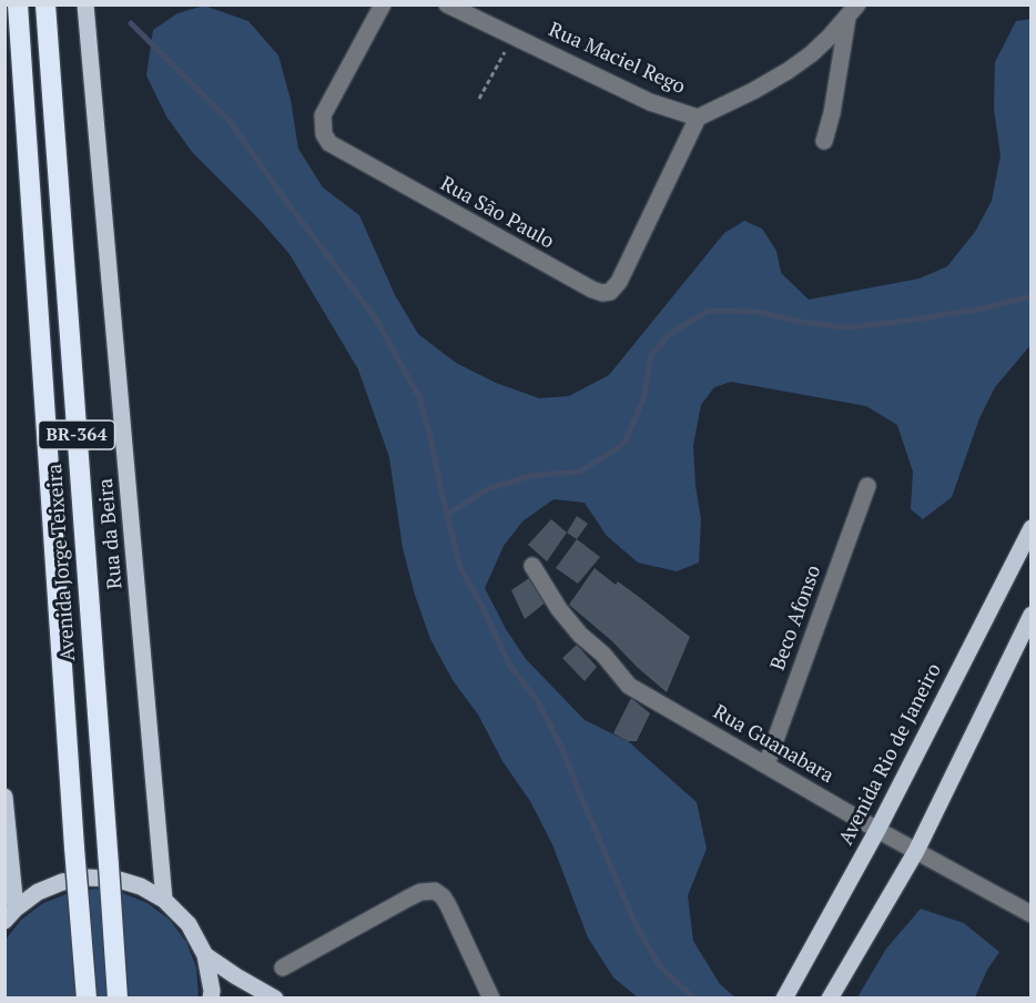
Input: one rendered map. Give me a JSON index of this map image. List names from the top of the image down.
{
  "streets": {
    "highway": ["BR-364", "Avenida Jorge Teixeira"],
    "main road": ["Rua da Beira", "Avenida Rio de Janeiro"],
    "street": [
      "Rua Maciel Rego",
      "Rua São Paulo",
      "Beco Afonso",
      "Rua Guanabara"
    ]
  },
  "crossings": [
    ["Rua Maciel Rego", "Rua São Paulo"],
    ["Beco Afonso", "Rua Guanabara"],
    ["Rua Guanabara", "Avenida Rio de Janeiro"]
  ]
}
